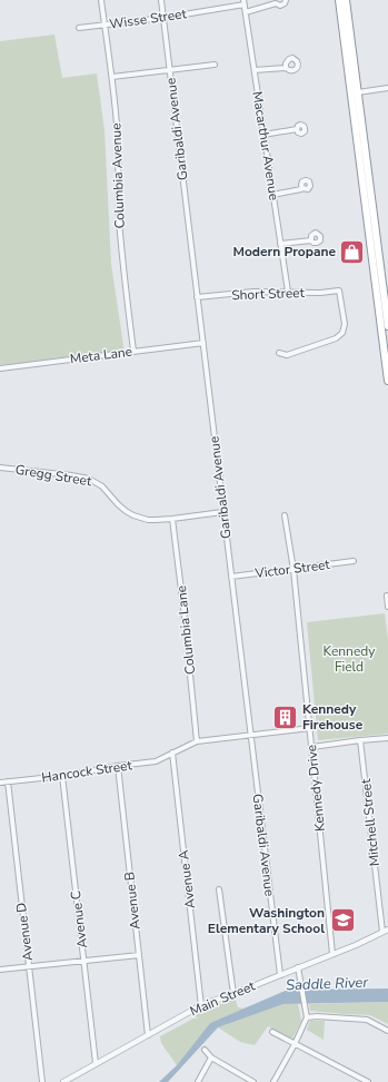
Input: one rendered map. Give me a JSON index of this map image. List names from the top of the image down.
{
  "streets": {
    "street": [
      "Wisse Street",
      "Garibaldi Avenue",
      "Macarthur Avenue",
      "Columbia Avenue",
      "Short Street",
      "Meta Lane",
      "Gregg Street",
      "Victor Street",
      "Columbia Lane",
      "Hancock Street",
      "Kennedy Drive",
      "Mitchell Street",
      "Avenue A",
      "Avenue B",
      "Avenue C",
      "Avenue D",
      "Main Street"
    ]
  },
  "crossings": [
    ["Wisse Street", "Garibaldi Avenue"],
    ["Wisse Street", "Macarthur Avenue"],
    ["Wisse Street", "Columbia Avenue"],
    ["Garibaldi Avenue", "Short Street"],
    ["Garibaldi Avenue", "Meta Lane"],
    ["Garibaldi Avenue", "Gregg Street"],
    ["Garibaldi Avenue", "Victor Street"],
    ["Garibaldi Avenue", "Hancock Street"],
    ["Garibaldi Avenue", "Main Street"],
    ["Macarthur Avenue", "Short Street"],
    ["Columbia Avenue", "Meta Lane"],
    ["Gregg Street", "Columbia Lane"],
    ["Victor Street", "Kennedy Drive"],
    ["Columbia Lane", "Hancock Street"],
    ["Hancock Street", "Kennedy Drive"],
    ["Hancock Street", "Avenue A"],
    ["Hancock Street", "Avenue B"],
    ["Hancock Street", "Avenue C"],
    ["Hancock Street", "Avenue D"],
    ["Kennedy Drive", "Main Street"],
    ["Mitchell Street", "Main Street"],
    ["Avenue A", "Main Street"],
    ["Avenue B", "Main Street"],
    ["Avenue C", "Main Street"]
  ],
  "water": ["Saddle River"],
  "parks": ["Kennedy Field"],
  "places": {
    "shop": ["Modern Propane"],
    "building": ["Kennedy Firehouse"],
    "school or university": ["Washington Elementary School"]
  }
}
